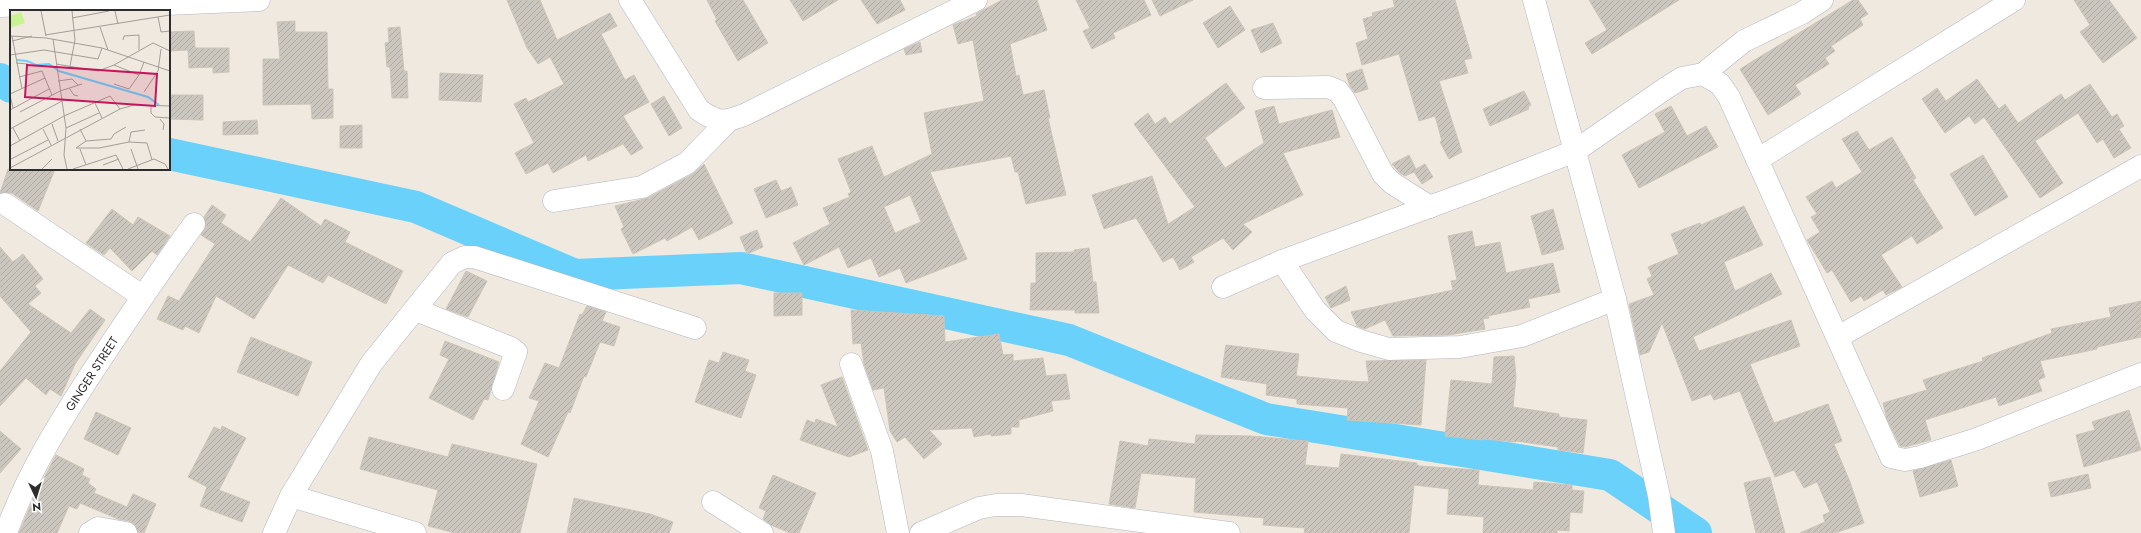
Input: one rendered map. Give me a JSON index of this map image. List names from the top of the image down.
{
  "streets": {
    "street": ["GINGER STREET"]
  },
  "north": "bottom"
}
